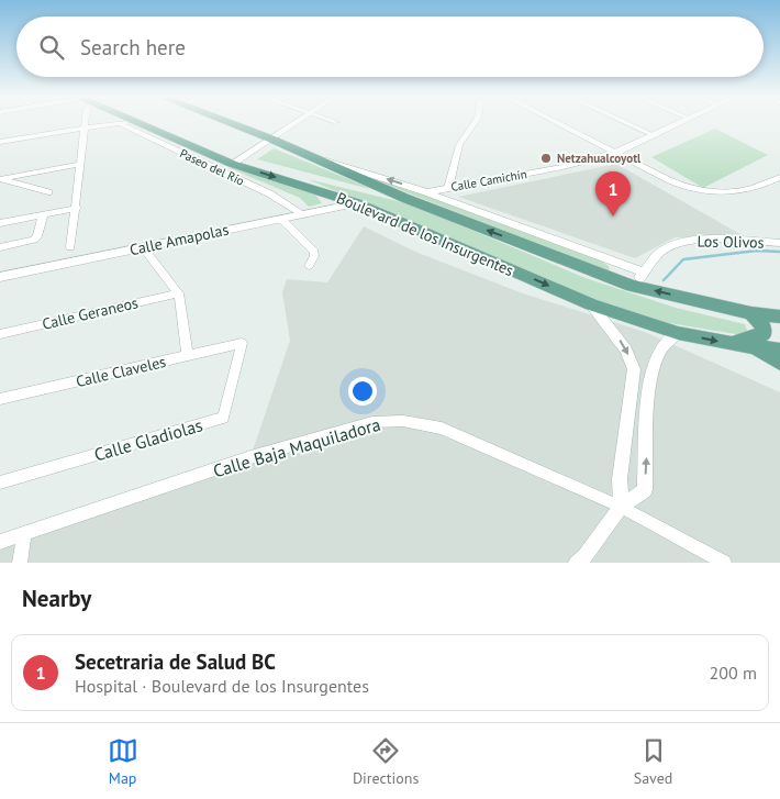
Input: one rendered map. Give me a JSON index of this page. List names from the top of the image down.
{
  "streets": {
    "main road": ["Boulevard de los Insurgentes"],
    "street": [
      "Paseo del Río",
      "Calle Camichín",
      "Calle Amapolas",
      "Los Olivos",
      "Calle Geraneos",
      "Calle Claveles",
      "Calle Gladiolas",
      "Calle Baja Maquiladora"
    ]
  },
  "crossings": [
    ["Paseo del Río", "Calle Amapolas"],
    ["Boulevard de los Insurgentes", "Calle Amapolas"],
    ["Boulevard de los Insurgentes", "Los Olivos"],
    ["Calle Claveles", "Calle Gladiolas"]
  ],
  "places": ["Netzahualcoyotl"],
  "page": {
    "search": "Search here",
    "pins": "1",
    "heading": "Nearby",
    "list": [
      {
        "mark": "1",
        "name": "Secetraria de Salud BC",
        "note": "Hospital · Boulevard de los Insurgentes",
        "value": "200 m"
      }
    ],
    "nav": ["Map", "Directions", "Saved"]
  }
}
